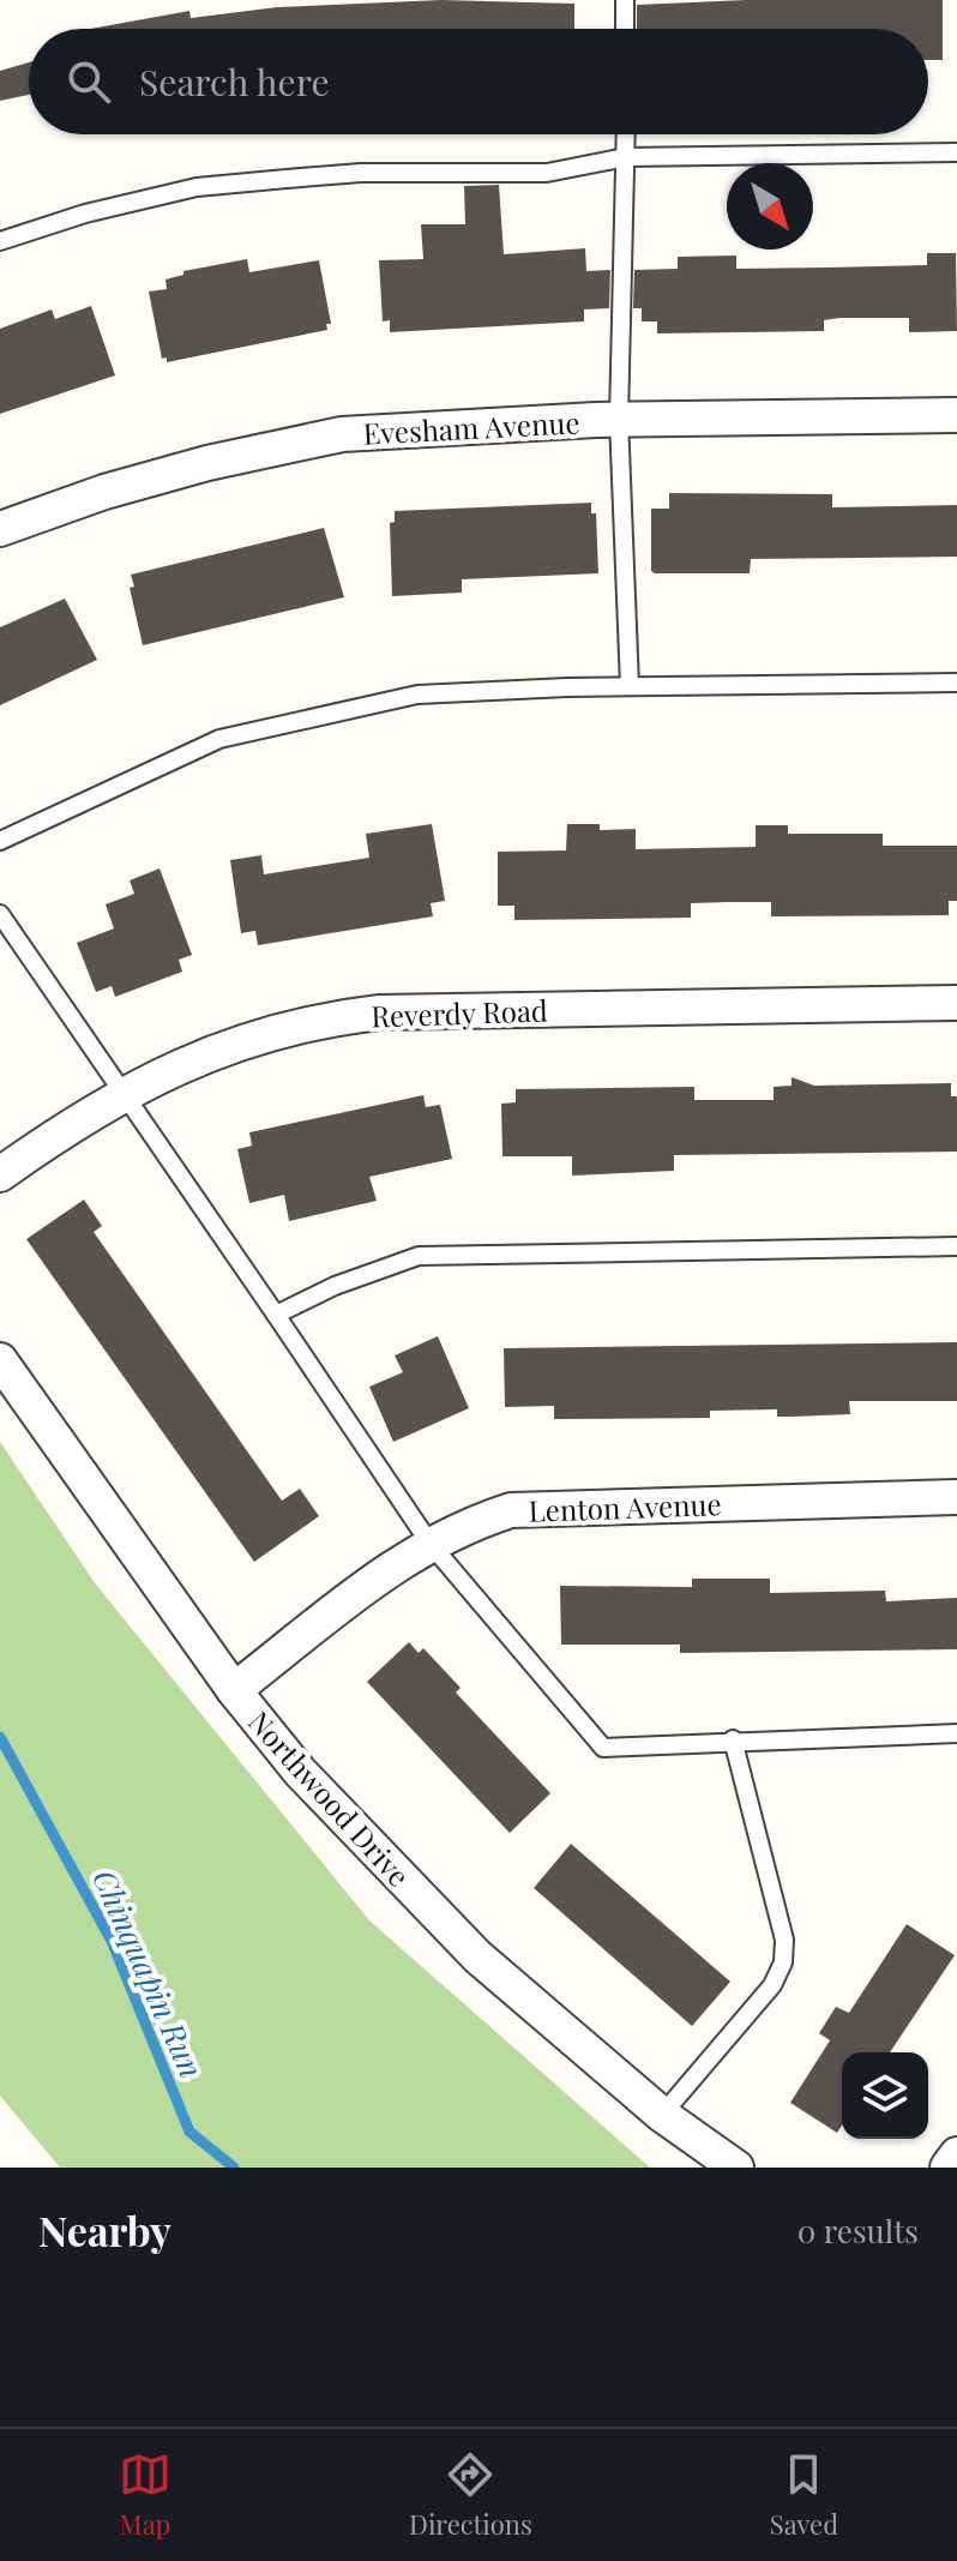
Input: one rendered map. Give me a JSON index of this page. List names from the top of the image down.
{
  "streets": {
    "street": [
      "Evesham Avenue",
      "Reverdy Road",
      "Lenton Avenue",
      "Northwood Drive"
    ]
  },
  "crossings": [
    ["Lenton Avenue", "Northwood Drive"]
  ],
  "water": ["Chinquapin Run"],
  "north": "bottom right",
  "page": {
    "search": "Search here",
    "heading": ["Nearby", "0 results"],
    "nav": ["Map", "Directions", "Saved"]
  }
}
